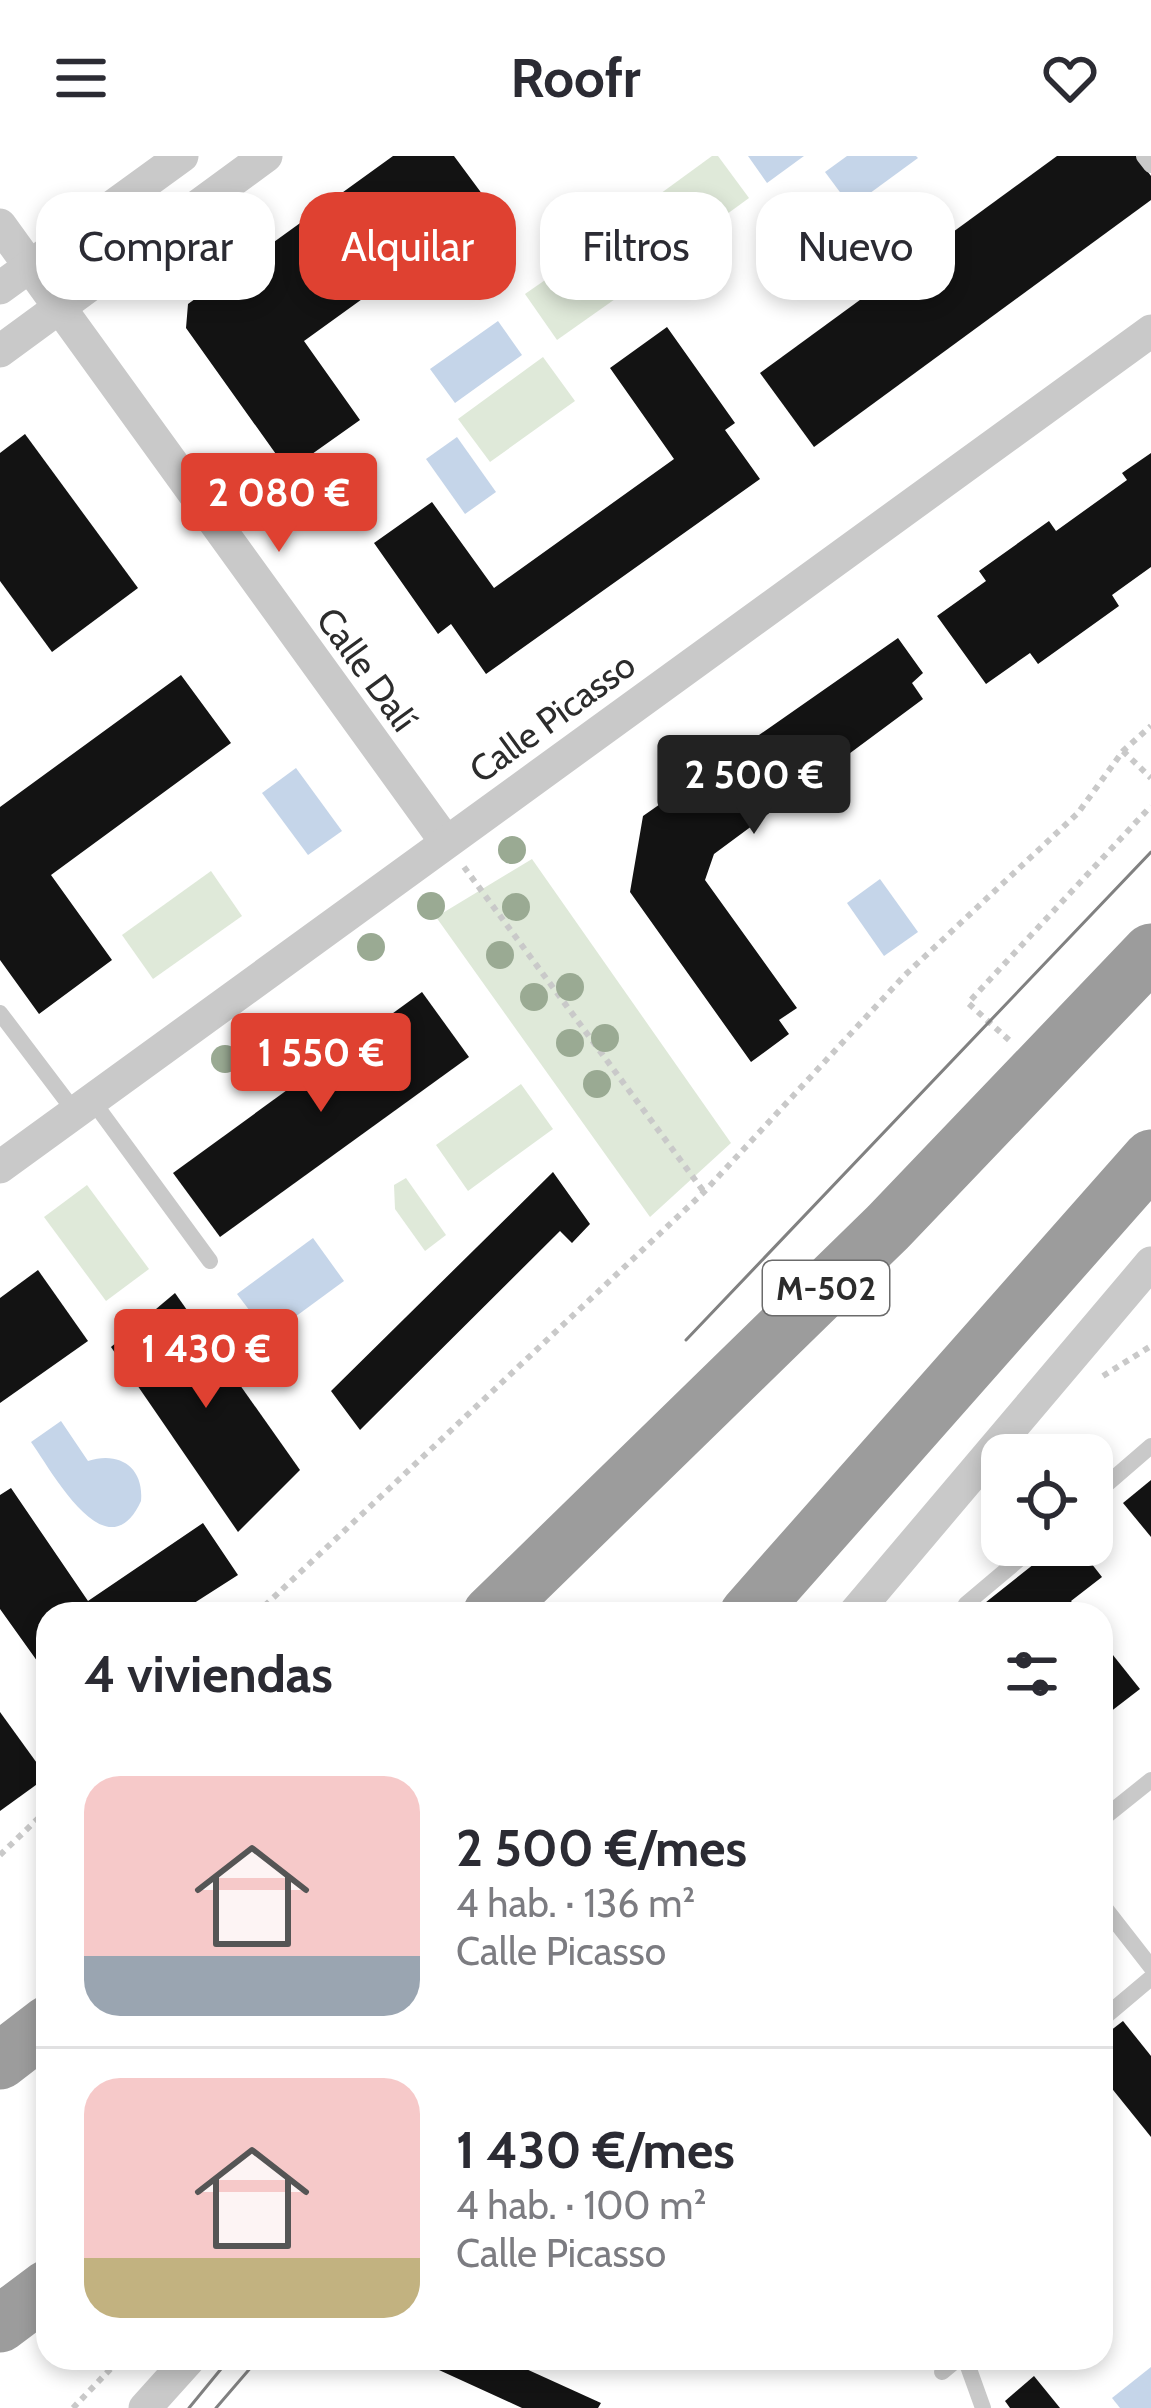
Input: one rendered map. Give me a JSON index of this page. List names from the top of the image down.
{
  "streets": {
    "highway": ["M-502"],
    "street": ["Calle Dalí", "Calle Picasso"]
  },
  "crossings": [
    ["Calle Dalí", "Calle Picasso"]
  ],
  "page": {
    "header": "Roofr",
    "chip": [
      "Comprar",
      "Alquilar",
      "Filtros",
      "Nuevo"
    ],
    "price": [
      "2 080 €",
      "2 500 €",
      "1 550 €",
      "1 430 €"
    ],
    "heading": "4 viviendas",
    "list": [
      {
        "name": "2 500 €/mes",
        "note": "4 hab. · 136 m² · Calle Picasso"
      },
      {
        "name": "1 430 €/mes",
        "note": "4 hab. · 100 m² · Calle Picasso"
      }
    ]
  }
}
